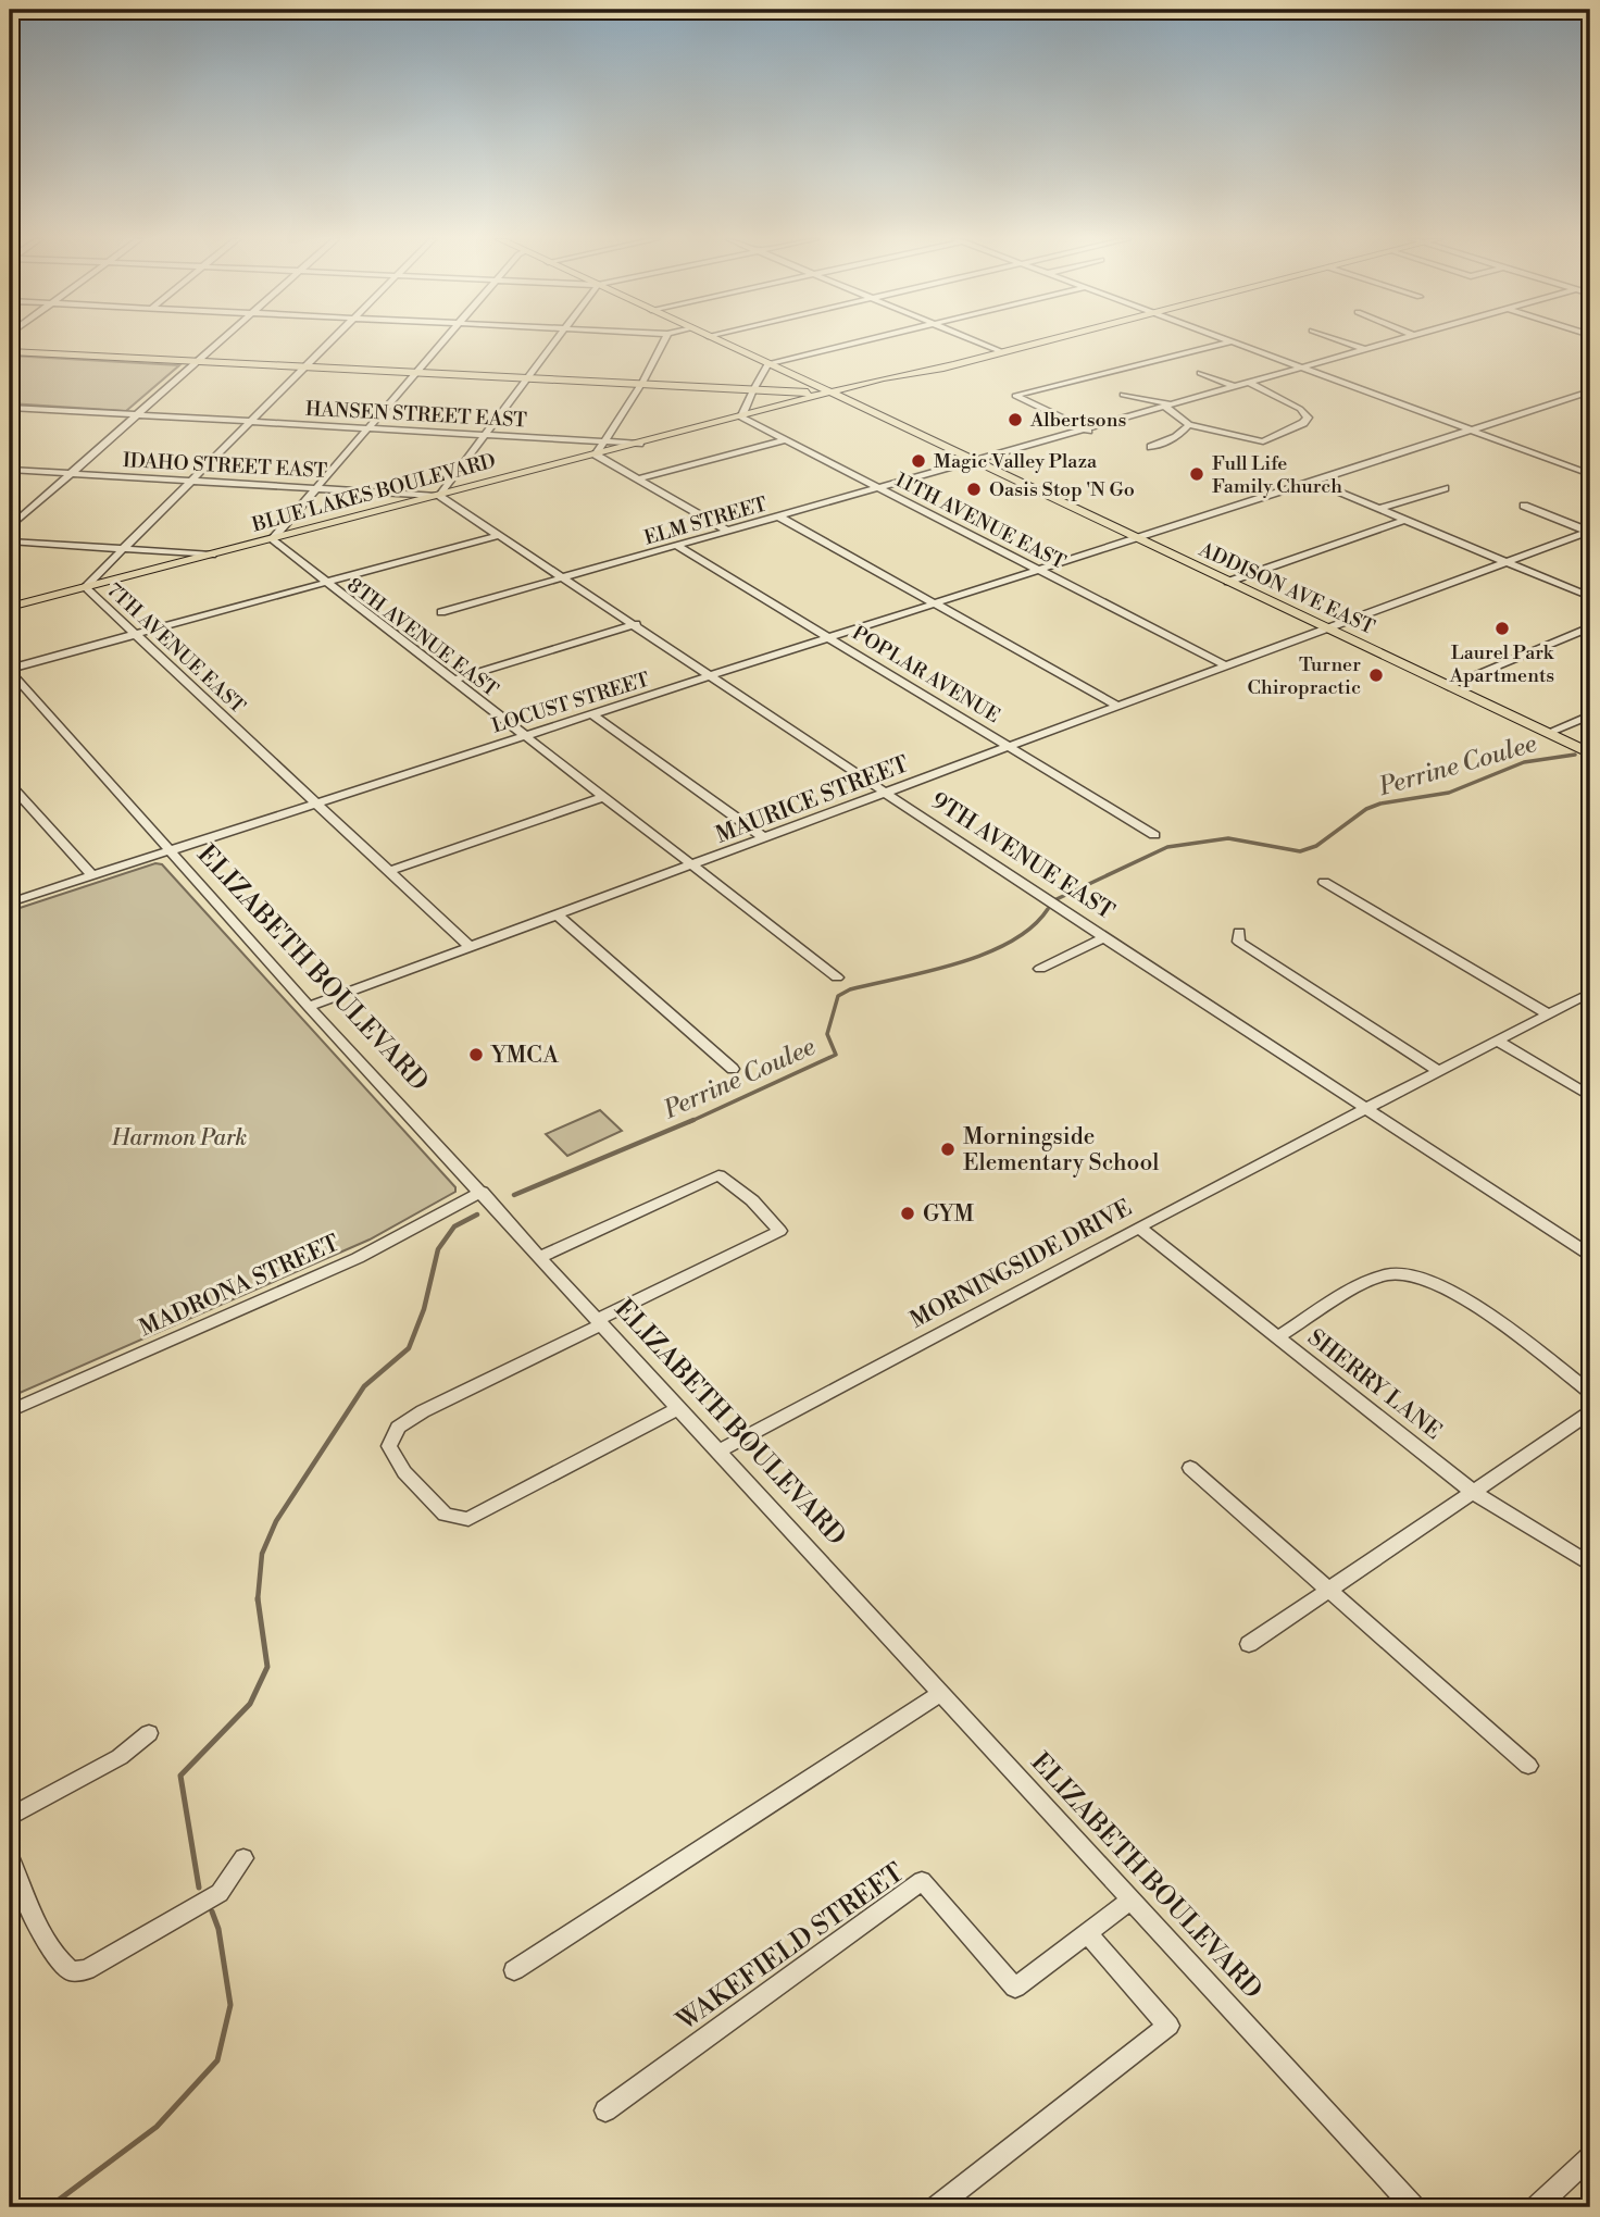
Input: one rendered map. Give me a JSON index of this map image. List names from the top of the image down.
{
  "streets": {
    "main road": ["BLUE LAKES BOULEVARD", "ADDISON AVE EAST"],
    "street": [
      "HANSEN STREET EAST",
      "IDAHO STREET EAST",
      "ELM STREET",
      "11TH AVENUE EAST",
      "8TH AVENUE EAST",
      "7TH AVENUE EAST",
      "POPLAR AVENUE",
      "LOCUST STREET",
      "MAURICE STREET",
      "9TH AVENUE EAST",
      "ELIZABETH BOULEVARD",
      "MORNINGSIDE DRIVE",
      "MADRONA STREET",
      "SHERRY LANE",
      "WAKEFIELD STREET"
    ]
  },
  "crossings": [
    ["HANSEN STREET EAST", "BLUE LAKES BOULEVARD"],
    ["HANSEN STREET EAST", "7TH AVENUE EAST"],
    ["IDAHO STREET EAST", "BLUE LAKES BOULEVARD"],
    ["IDAHO STREET EAST", "7TH AVENUE EAST"],
    ["IDAHO STREET EAST", "9TH AVENUE EAST"],
    ["BLUE LAKES BOULEVARD", "11TH AVENUE EAST"],
    ["BLUE LAKES BOULEVARD", "ADDISON AVE EAST"],
    ["BLUE LAKES BOULEVARD", "8TH AVENUE EAST"],
    ["BLUE LAKES BOULEVARD", "7TH AVENUE EAST"],
    ["BLUE LAKES BOULEVARD", "9TH AVENUE EAST"],
    ["ELM STREET", "11TH AVENUE EAST"],
    ["ELM STREET", "ADDISON AVE EAST"],
    ["ELM STREET", "POPLAR AVENUE"],
    ["ELM STREET", "9TH AVENUE EAST"],
    ["11TH AVENUE EAST", "LOCUST STREET"],
    ["11TH AVENUE EAST", "MAURICE STREET"],
    ["ADDISON AVE EAST", "LOCUST STREET"],
    ["ADDISON AVE EAST", "MAURICE STREET"],
    ["8TH AVENUE EAST", "LOCUST STREET"],
    ["8TH AVENUE EAST", "MAURICE STREET"],
    ["7TH AVENUE EAST", "LOCUST STREET"],
    ["7TH AVENUE EAST", "MAURICE STREET"],
    ["POPLAR AVENUE", "LOCUST STREET"],
    ["POPLAR AVENUE", "MAURICE STREET"],
    ["LOCUST STREET", "9TH AVENUE EAST"],
    ["LOCUST STREET", "ELIZABETH BOULEVARD"],
    ["MAURICE STREET", "9TH AVENUE EAST"],
    ["MAURICE STREET", "ELIZABETH BOULEVARD"],
    ["9TH AVENUE EAST", "MORNINGSIDE DRIVE"],
    ["ELIZABETH BOULEVARD", "MORNINGSIDE DRIVE"],
    ["ELIZABETH BOULEVARD", "MADRONA STREET"],
    ["ELIZABETH BOULEVARD", "WAKEFIELD STREET"],
    ["MORNINGSIDE DRIVE", "SHERRY LANE"]
  ],
  "water": ["Perrine Coulee"],
  "parks": ["Harmon Park"],
  "places": [
    "Albertsons",
    "Magic Valley Plaza",
    "Full Life Family Church",
    "Oasis Stop 'N Go",
    "Laurel Park Apartments",
    "Turner Chiropractic",
    "YMCA",
    "Morningside Elementary School",
    "GYM"
  ]
}
